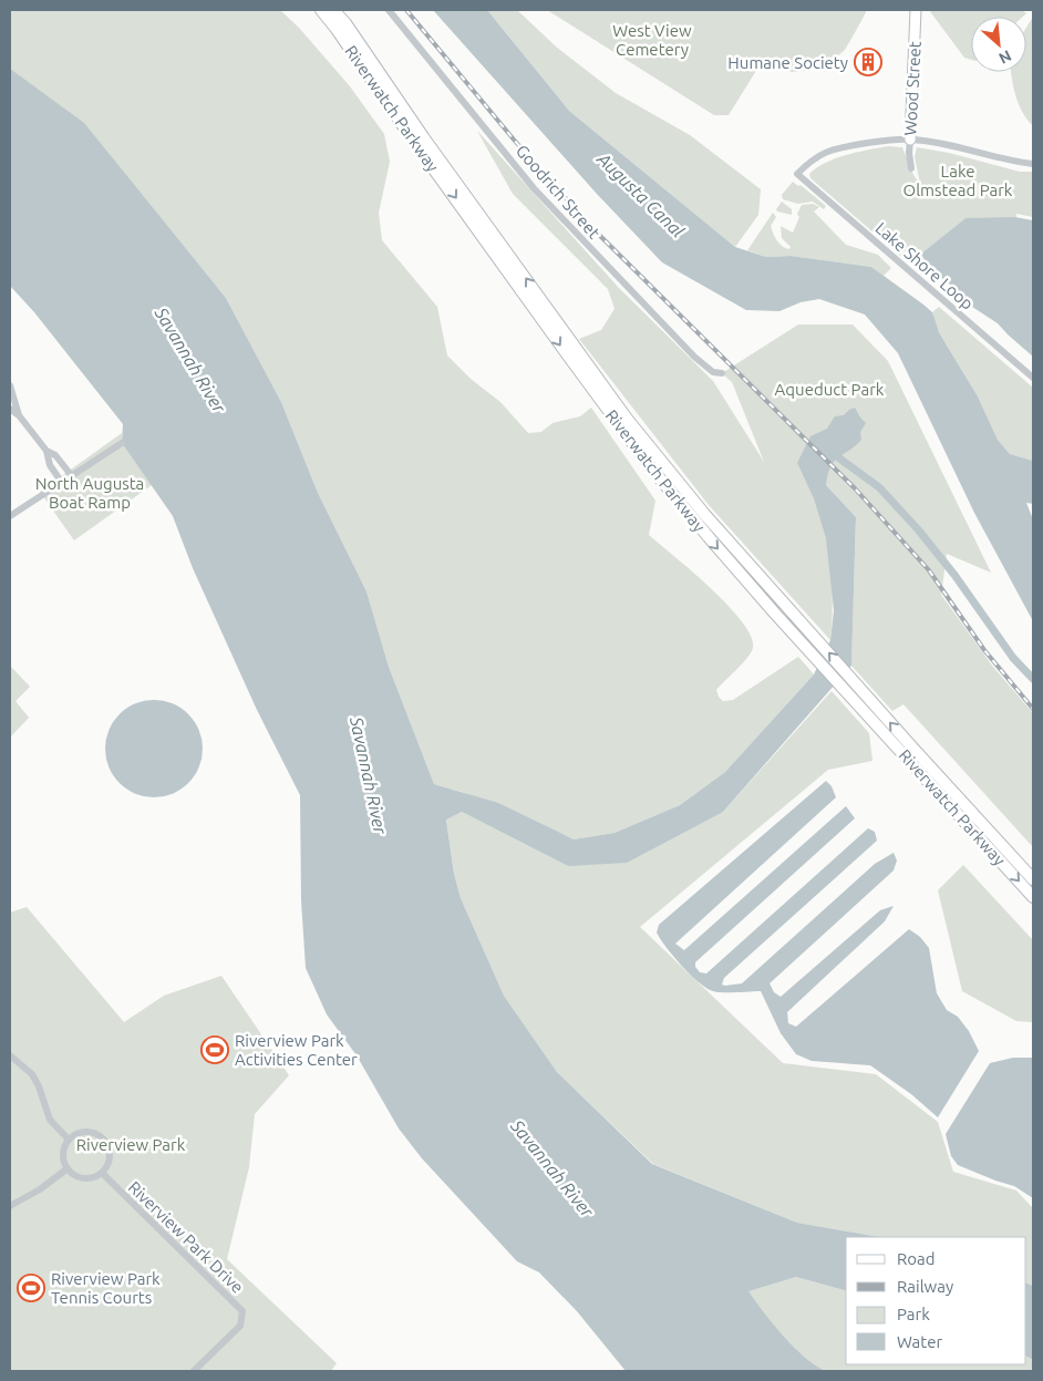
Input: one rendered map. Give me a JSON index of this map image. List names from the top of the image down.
{
  "streets": {
    "main road": ["Riverwatch Parkway"],
    "street": [
      "Wood Street",
      "Goodrich Street",
      "Lake Shore Loop",
      "Riverview Park Drive"
    ]
  },
  "crossings": [
    ["Wood Street", "Lake Shore Loop"]
  ],
  "water": ["Augusta Canal", "Savannah River"],
  "parks": [
    "West View Cemetery",
    "Lake Olmstead Park",
    "Aqueduct Park",
    "North Augusta Boat Ramp",
    "Riverview Park"
  ],
  "places": {
    "building": ["Humane Society"],
    "sports": ["Riverview Park Activities Center", "Riverview Park Tennis Courts"]
  },
  "legend": [
    "Road",
    "Railway",
    "Park",
    "Water"
  ],
  "north": "bottom right"
}
